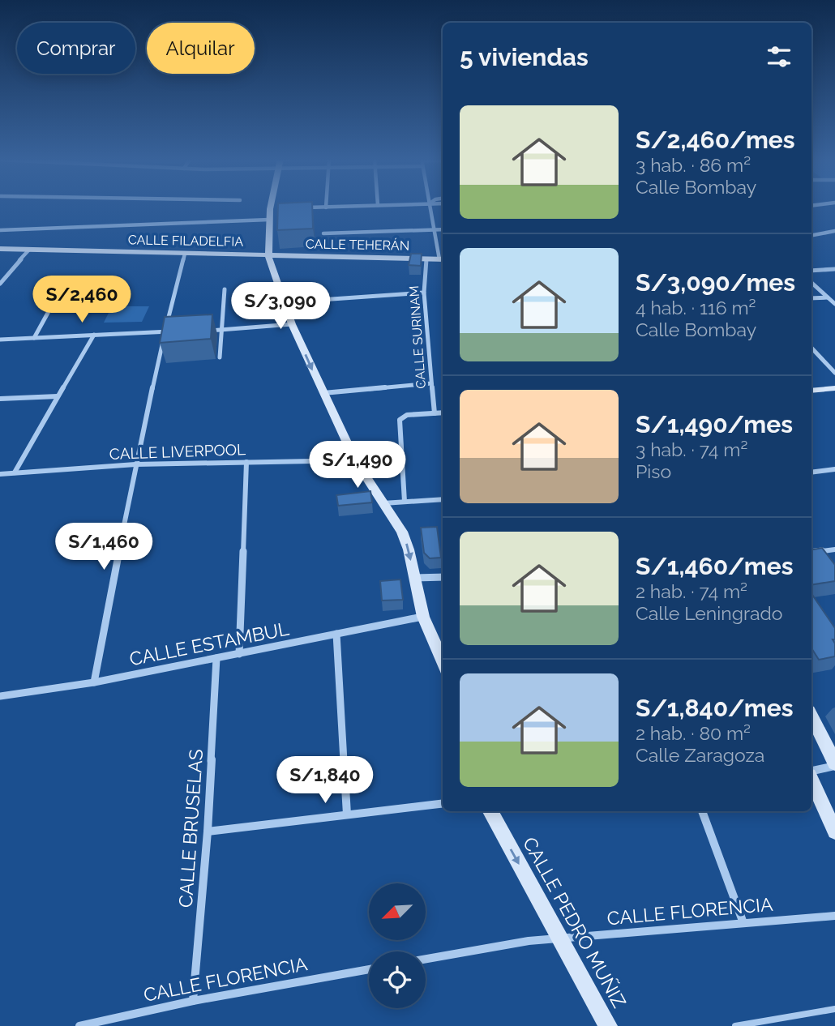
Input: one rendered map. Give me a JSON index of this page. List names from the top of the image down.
{
  "streets": {
    "street": [
      "CALLE FILADELFIA",
      "CALLE TEHERÁN",
      "CALLE SURINAM",
      "CALLE LIVERPOOL",
      "CALLE ESTAMBUL",
      "CALLE BRUSELAS",
      "CALLE FLORENCIA",
      "CALLE PEDRO MUÑIZ"
    ]
  },
  "crossings": [
    ["CALLE FILADELFIA", "CALLE TEHERÁN"],
    ["CALLE TEHERÁN", "CALLE SURINAM"],
    ["CALLE ESTAMBUL", "CALLE BRUSELAS"],
    ["CALLE BRUSELAS", "CALLE FLORENCIA"],
    ["CALLE FLORENCIA", "CALLE PEDRO MUÑIZ"]
  ],
  "one_way": ["CALLE PEDRO MUÑIZ"],
  "north": "bottom left",
  "page": {
    "chip": ["Comprar", "Alquilar"],
    "heading": "5 viviendas",
    "list": [
      {
        "name": "S/2,460/mes",
        "note": "3 hab. · 86 m² · Calle Bombay"
      },
      {
        "name": "S/3,090/mes",
        "note": "4 hab. · 116 m² · Calle Bombay"
      },
      {
        "name": "S/1,490/mes",
        "note": "3 hab. · 74 m² · Piso"
      },
      {
        "name": "S/1,460/mes",
        "note": "2 hab. · 74 m² · Calle Leningrado"
      },
      {
        "name": "S/1,840/mes",
        "note": "2 hab. · 80 m² · Calle Zaragoza"
      }
    ],
    "price": [
      "S/2,460",
      "S/3,090",
      "S/1,490",
      "S/1,460",
      "S/1,840"
    ]
  }
}
